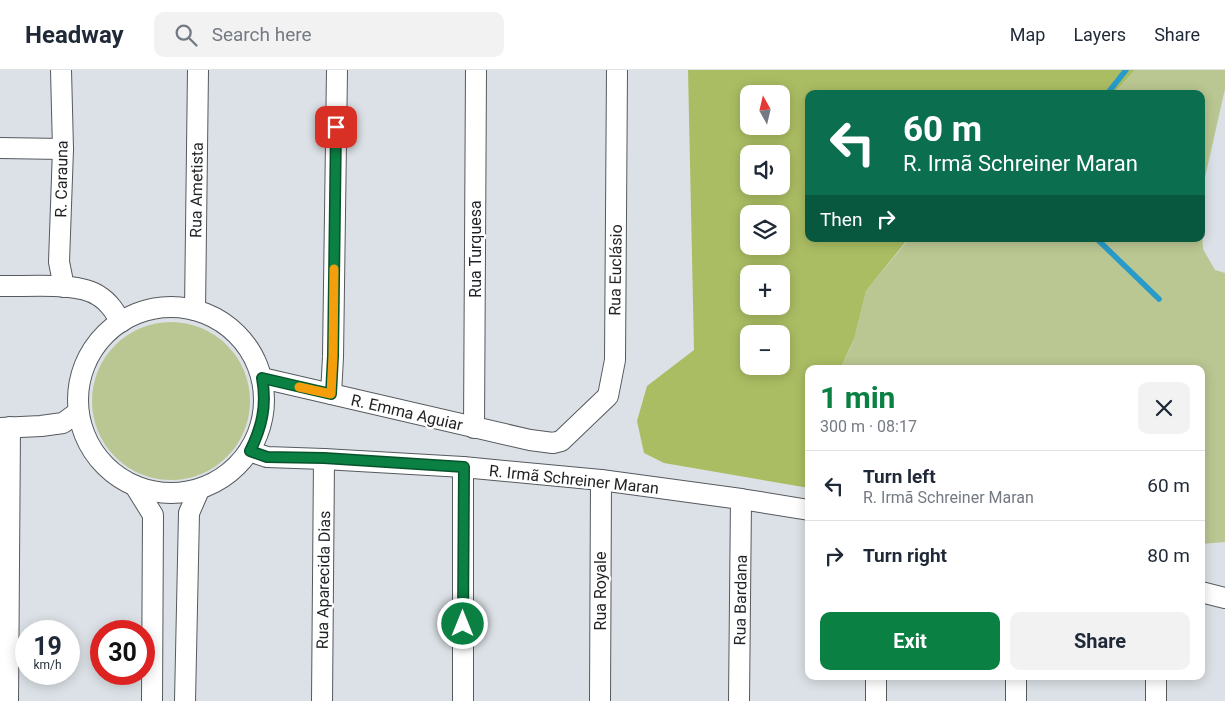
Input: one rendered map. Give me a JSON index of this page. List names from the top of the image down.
{
  "streets": {
    "street": [
      "R. Carauna",
      "Rua Ametista",
      "Rua Turquesa",
      "Rua Euclásio",
      "R. Emma Aguiar",
      "R. Irmã Schreiner Maran",
      "Rua Aparecida Dias",
      "Rua Royale",
      "Rua Bardana"
    ]
  },
  "crossings": [
    ["Rua Turquesa", "R. Emma Aguiar"],
    ["Rua Euclásio", "R. Emma Aguiar"],
    ["R. Irmã Schreiner Maran", "Rua Aparecida Dias"],
    ["R. Irmã Schreiner Maran", "Rua Royale"],
    ["R. Irmã Schreiner Maran", "Rua Bardana"]
  ],
  "north": "top",
  "page": {
    "header": "Headway",
    "search": "Search here",
    "nav": ["Map", "Layers", "Share"],
    "map_buttons": ["+", "−"],
    "turn": ["60 m", "R. Irmã Schreiner Maran"],
    "then": "Then",
    "heading": ["1 min", "300 m · 08:17"],
    "list": [
      {
        "name": "Turn left",
        "note": "R. Irmã Schreiner Maran",
        "value": "60 m"
      },
      {
        "name": "Turn right",
        "value": "80 m"
      }
    ],
    "buttons": ["Exit", "Share"],
    "speed": "19 km/h",
    "limit": "30"
  }
}
